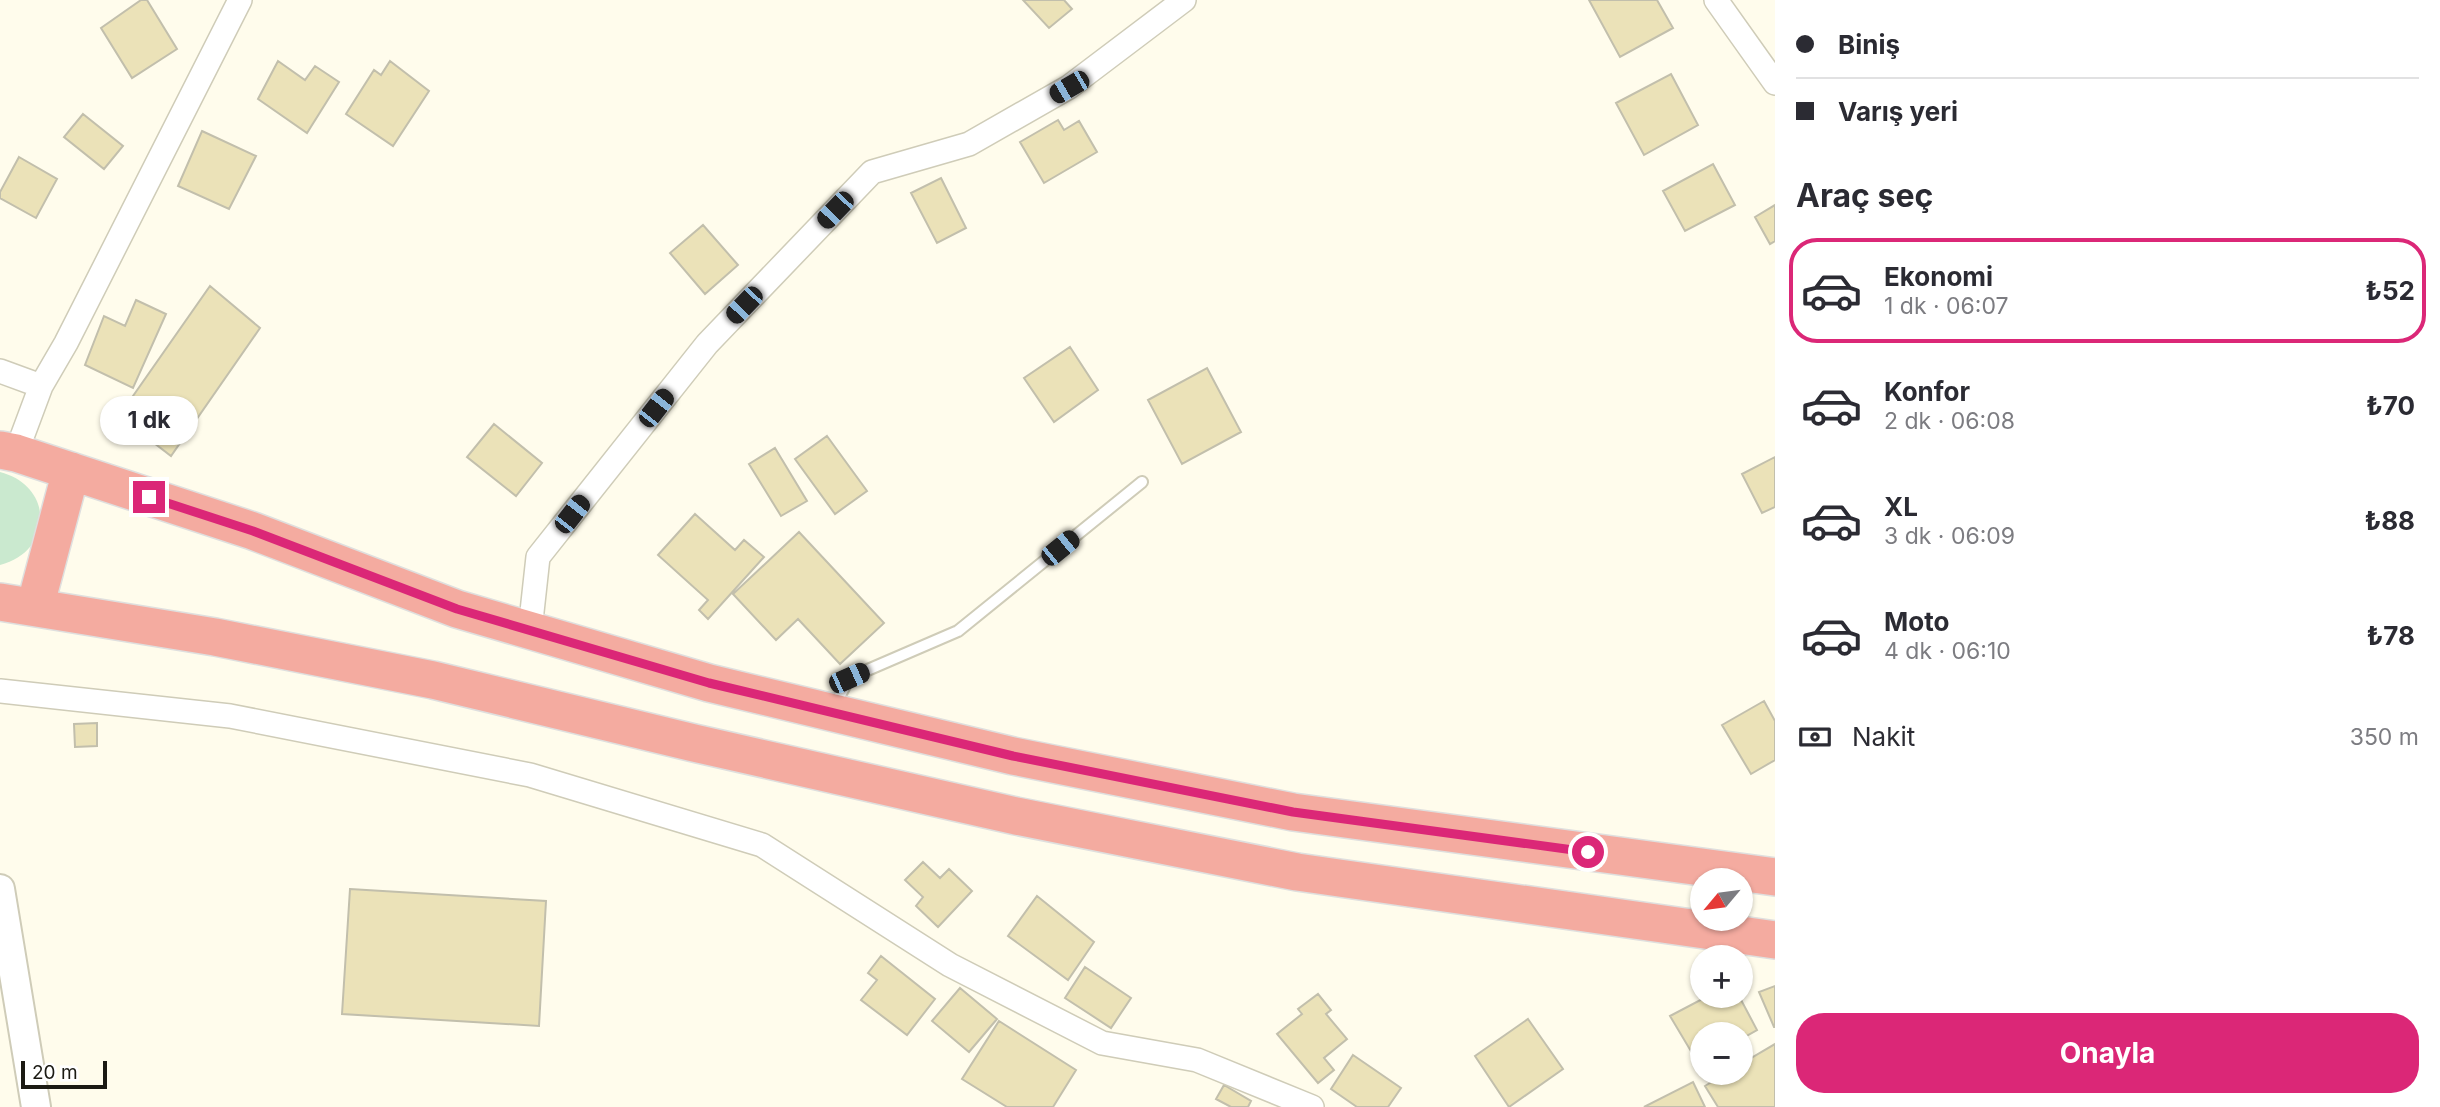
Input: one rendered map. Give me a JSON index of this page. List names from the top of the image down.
{
  "scale_bar": "20 m",
  "north": "bottom left",
  "page": {
    "banner": ["Biniş", "Varış yeri"],
    "heading": "Araç seç",
    "list": [
      {
        "name": "Ekonomi",
        "note": "1 dk · 06:07",
        "value": "₺52"
      },
      {
        "name": "Konfor",
        "note": "2 dk · 06:08",
        "value": "₺70"
      },
      {
        "name": "XL",
        "note": "3 dk · 06:09",
        "value": "₺88"
      },
      {
        "name": "Moto",
        "note": "4 dk · 06:10",
        "value": "₺78"
      }
    ],
    "bubble": "1 dk",
    "pay": ["Nakit", "350 m"],
    "map_buttons": ["+", "−"],
    "buttons": "Onayla",
    "scale": "20 m"
  }
}
